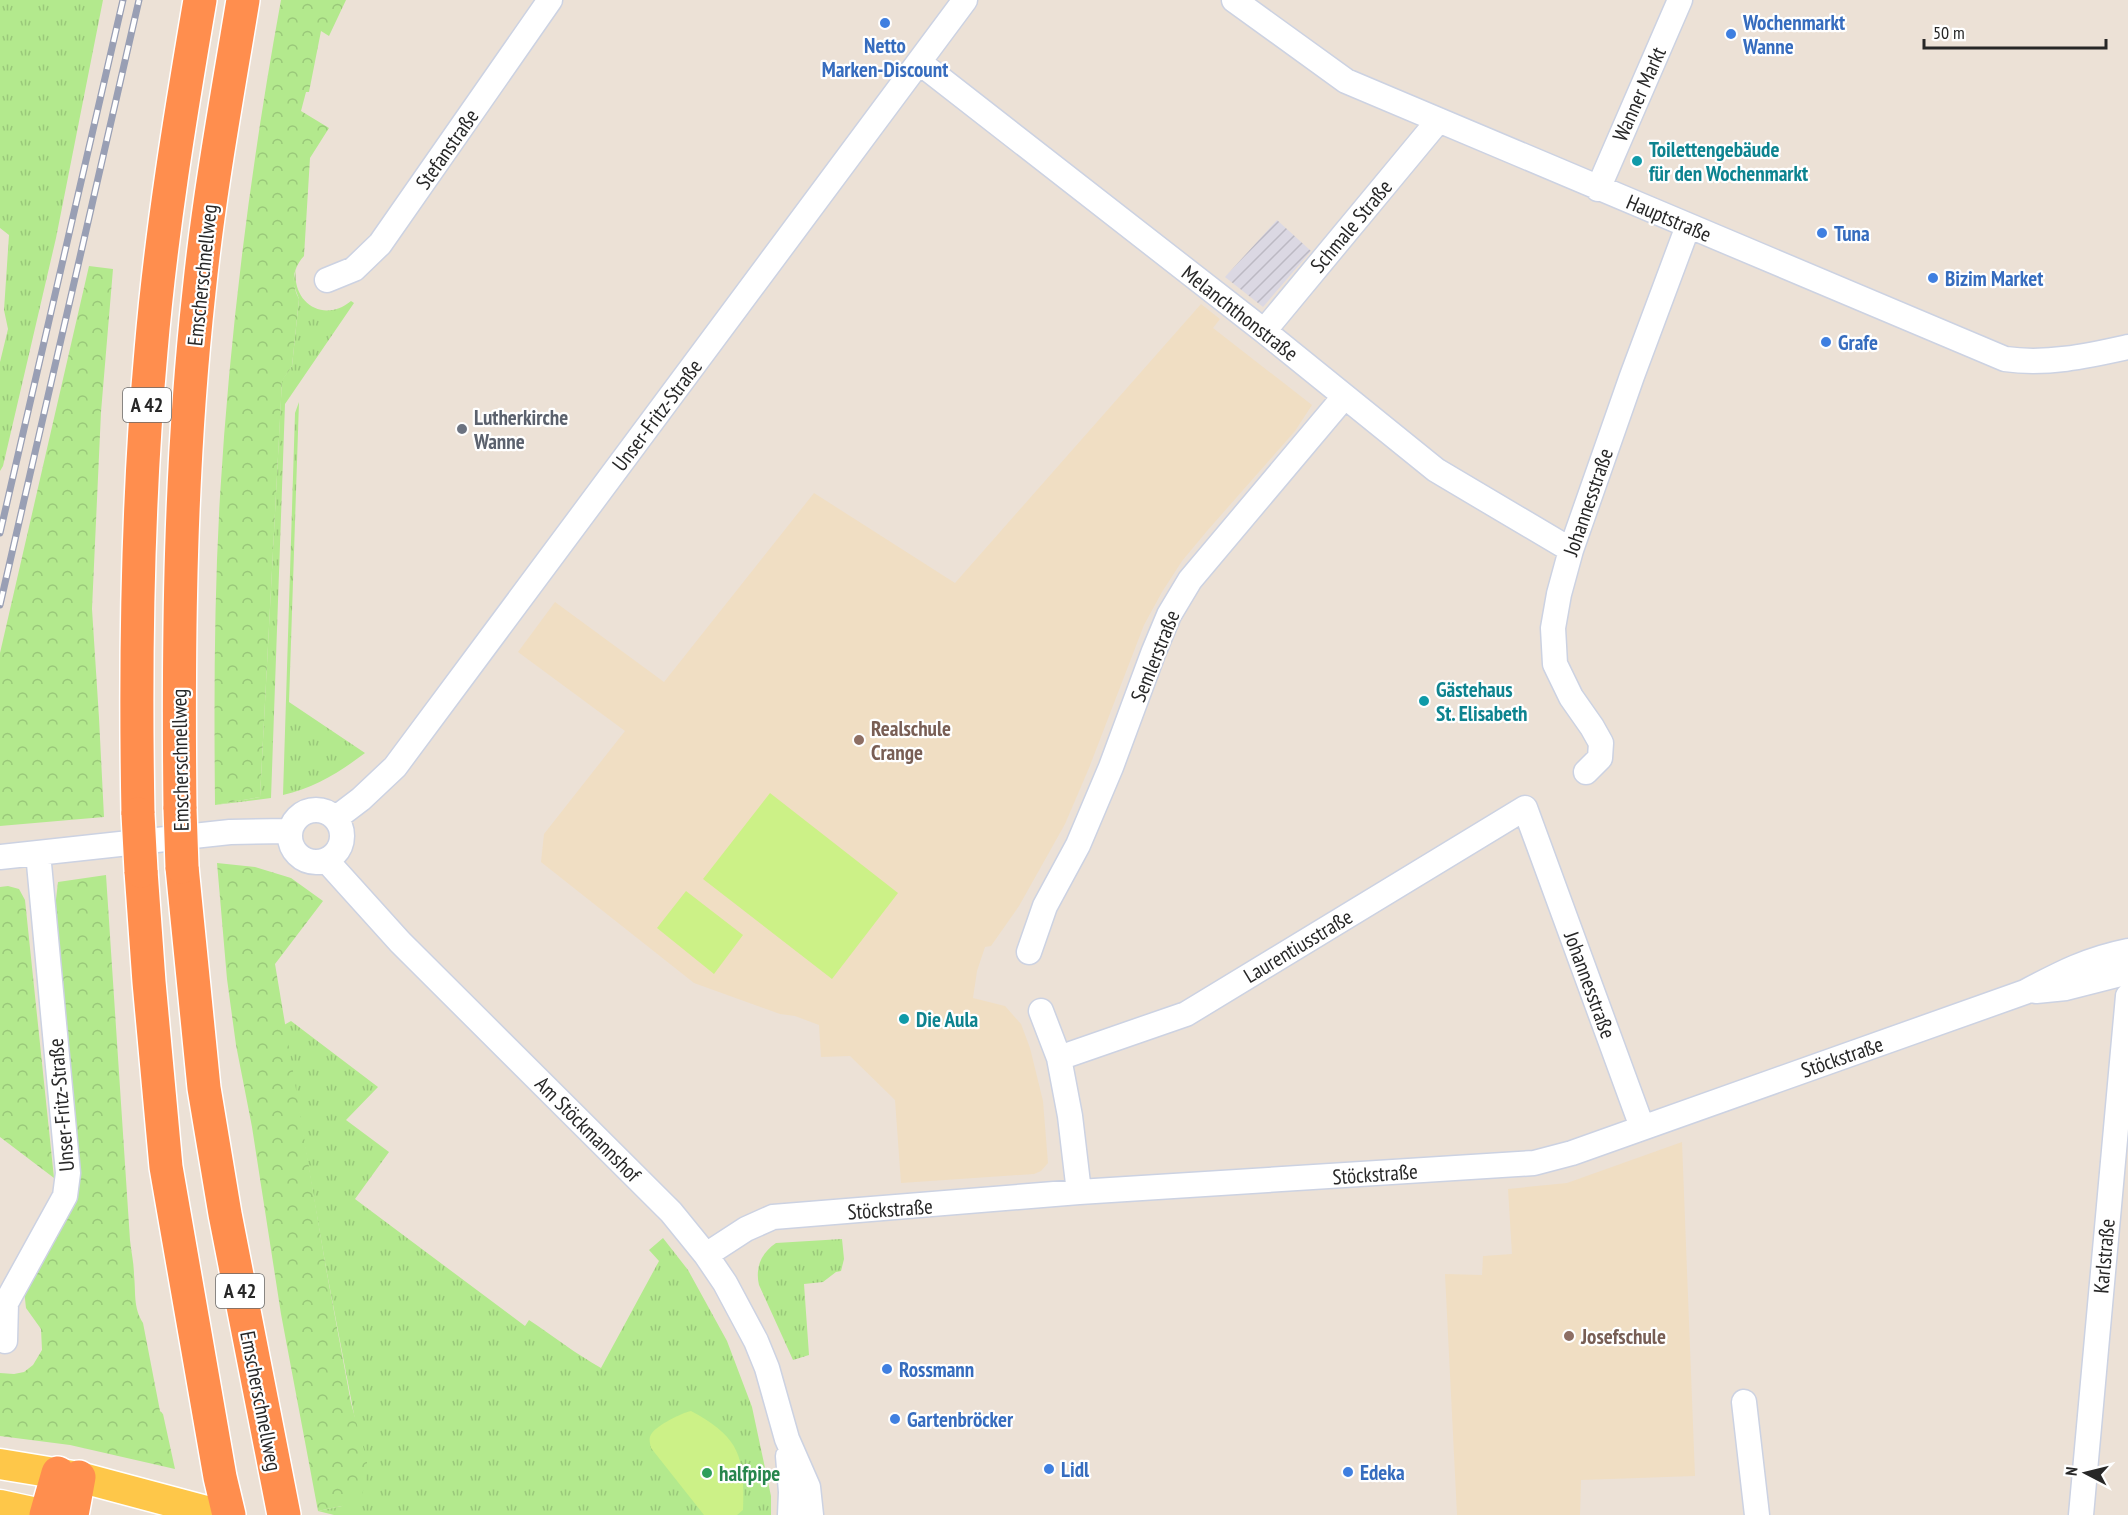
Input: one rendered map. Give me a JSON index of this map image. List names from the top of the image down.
{
  "streets": {
    "highway": ["Emscherschnellweg", "A 42"],
    "street": [
      "Wanner Markt",
      "Stefanstraße",
      "Hauptstraße",
      "Schmale Straße",
      "Melanchthonstraße",
      "Unser-Fritz-Straße",
      "Johannesstraße",
      "Semlerstraße",
      "Laurentiusstraße",
      "Stöckstraße",
      "Am Stöckmannshof",
      "Karlstraße"
    ]
  },
  "crossings": [
    ["Wanner Markt", "Hauptstraße"],
    ["Hauptstraße", "Schmale Straße"],
    ["Hauptstraße", "Johannesstraße"],
    ["Schmale Straße", "Melanchthonstraße"],
    ["Melanchthonstraße", "Unser-Fritz-Straße"],
    ["Melanchthonstraße", "Johannesstraße"],
    ["Melanchthonstraße", "Semlerstraße"],
    ["Unser-Fritz-Straße", "Am Stöckmannshof"],
    ["Johannesstraße", "Laurentiusstraße"],
    ["Johannesstraße", "Stöckstraße"],
    ["Stöckstraße", "Am Stöckmannshof"]
  ],
  "places": [
    "Netto Marken-Discount",
    "Wochenmarkt Wanne",
    "Toilettengebäude für den Wochenmarkt",
    "Tuna",
    "Bizim Market",
    "Grafe",
    "Lutherkirche Wanne",
    "Gästehaus St. Elisabeth",
    "Realschule Crange",
    "Die Aula",
    "Josefschule",
    "Rossmann",
    "Gartenbröcker",
    "Lidl",
    "Edeka",
    "halfpipe"
  ],
  "scale_bar": "50 m",
  "north": "left"
}
